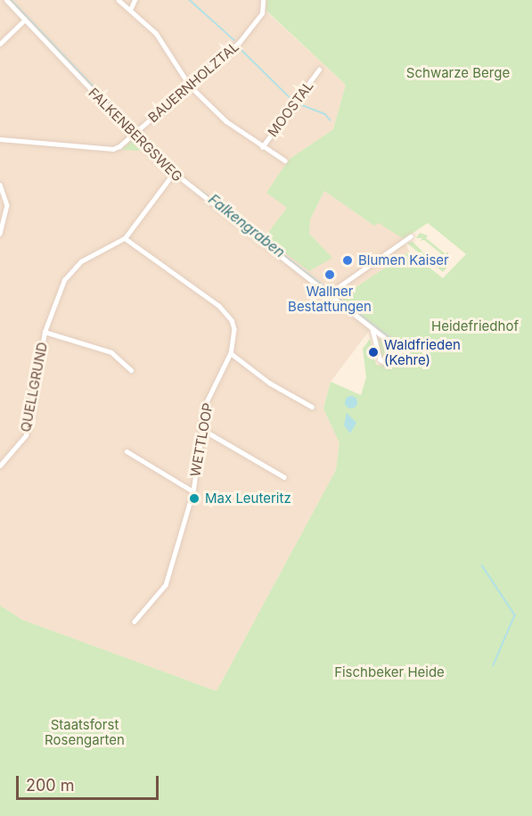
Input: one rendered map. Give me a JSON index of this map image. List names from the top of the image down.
{
  "streets": {
    "street": [
      "BAUERNHOLZTAL",
      "MOOSTAL",
      "FALKENBERGSWEG",
      "QUELLGRUND",
      "WETTLOOP"
    ]
  },
  "crossings": [
    ["BAUERNHOLZTAL", "FALKENBERGSWEG"],
    ["FALKENBERGSWEG", "QUELLGRUND"],
    ["QUELLGRUND", "WETTLOOP"]
  ],
  "water": ["Falkengraben"],
  "parks": [
    "Schwarze Berge",
    "Heidefriedhof",
    "Fischbeker Heide",
    "Staatsforst Rosengarten"
  ],
  "places": [
    "Blumen Kaiser",
    "Wallner Bestattungen",
    "Waldfrieden (Kehre)",
    "Max Leuteritz"
  ],
  "scale_bar": "200 m"
}
